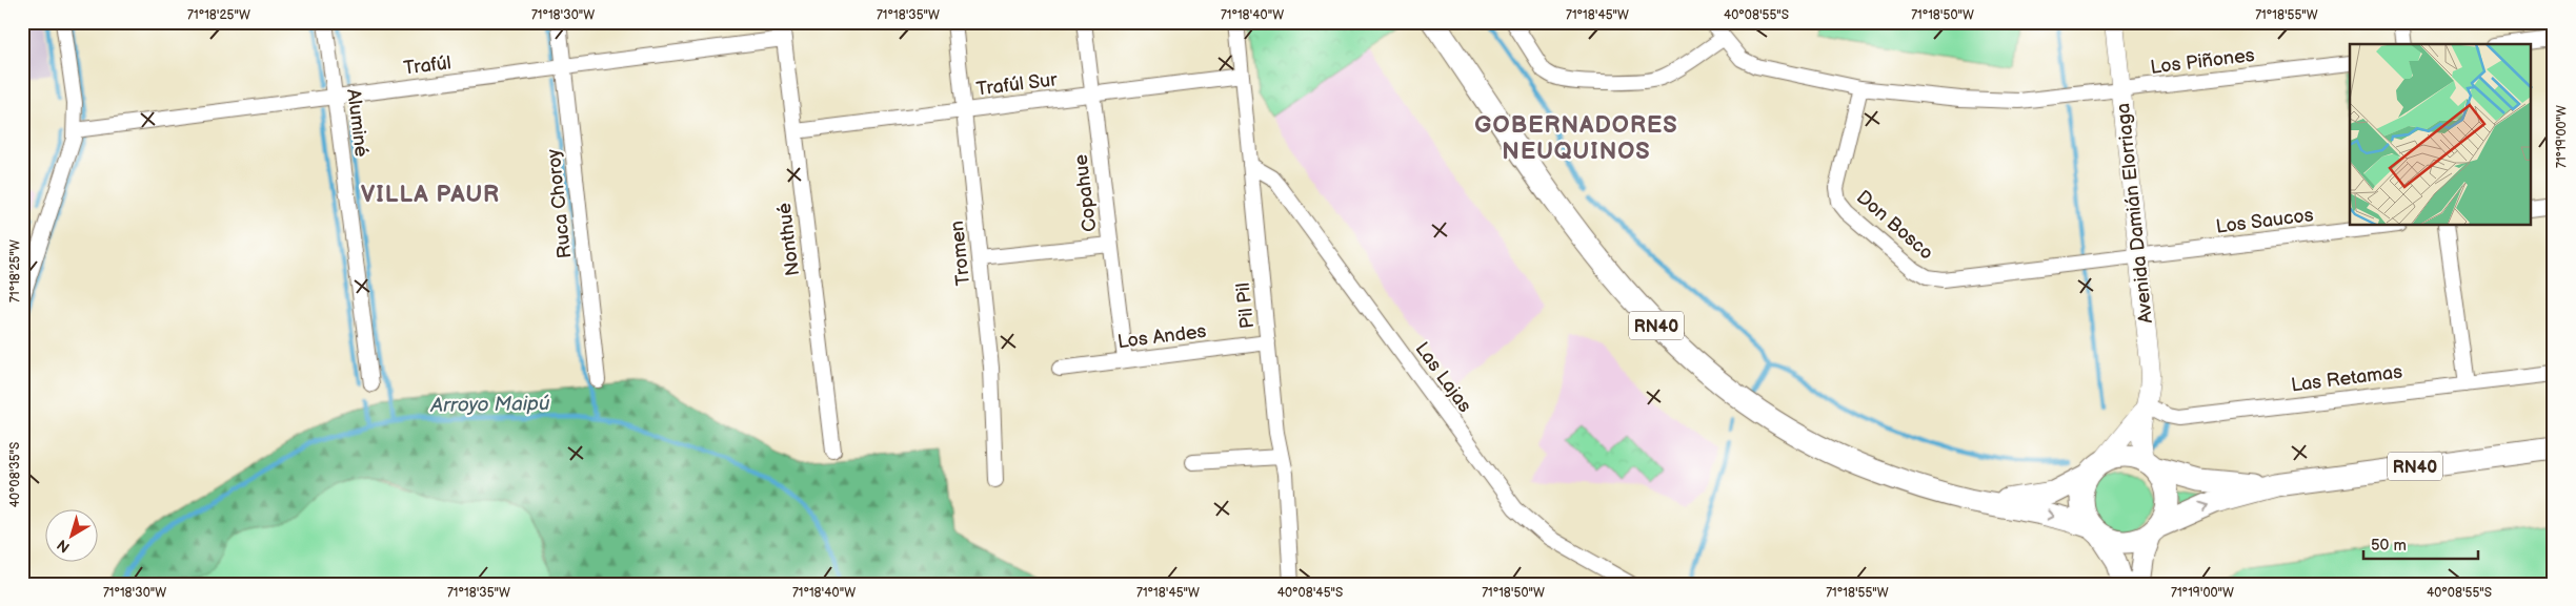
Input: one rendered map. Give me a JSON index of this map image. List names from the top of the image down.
{
  "streets": {
    "main road": ["RN40"],
    "street": [
      "Los Piñones",
      "Trafúl",
      "Trafúl Sur",
      "Aluminé",
      "Copahue",
      "Ruca Choroy",
      "Avenida Damián Elorriaga",
      "Los Saucos",
      "Don Bosco",
      "Nonthué",
      "Tromen",
      "Pil Pil",
      "Los Andes",
      "Las Lajas",
      "Las Retamas"
    ]
  },
  "crossings": [
    ["Los Piñones", "Avenida Damián Elorriaga"],
    ["Los Piñones", "Don Bosco"],
    ["Trafúl", "Aluminé"],
    ["Trafúl", "Ruca Choroy"],
    ["Trafúl", "Nonthué"],
    ["Trafúl Sur", "Copahue"],
    ["Trafúl Sur", "Nonthué"],
    ["Trafúl Sur", "Tromen"],
    ["Trafúl Sur", "Pil Pil"],
    ["Copahue", "Los Andes"],
    ["Avenida Damián Elorriaga", "Los Saucos"],
    ["Avenida Damián Elorriaga", "Don Bosco"],
    ["Avenida Damián Elorriaga", "RN40"],
    ["Avenida Damián Elorriaga", "Las Retamas"],
    ["Los Saucos", "Don Bosco"],
    ["Pil Pil", "Los Andes"],
    ["Pil Pil", "Las Lajas"]
  ],
  "districts": ["GOBERNADORES NEUQUINOS", "VILLA PAUR"],
  "water": ["Arroyo Maipú"],
  "scale_bar": "50 m",
  "north": "bottom left",
  "coordinates": [
    "71°18'25\"W",
    "71°18'30\"W",
    "71°18'35\"W",
    "71°18'40\"W",
    "71°18'45\"W",
    "40°08'55\"S",
    "71°18'50\"W",
    "71°18'55\"W",
    "71°19'00\"W",
    "40°08'35\"S",
    "40°08'45\"S"
  ]
}
